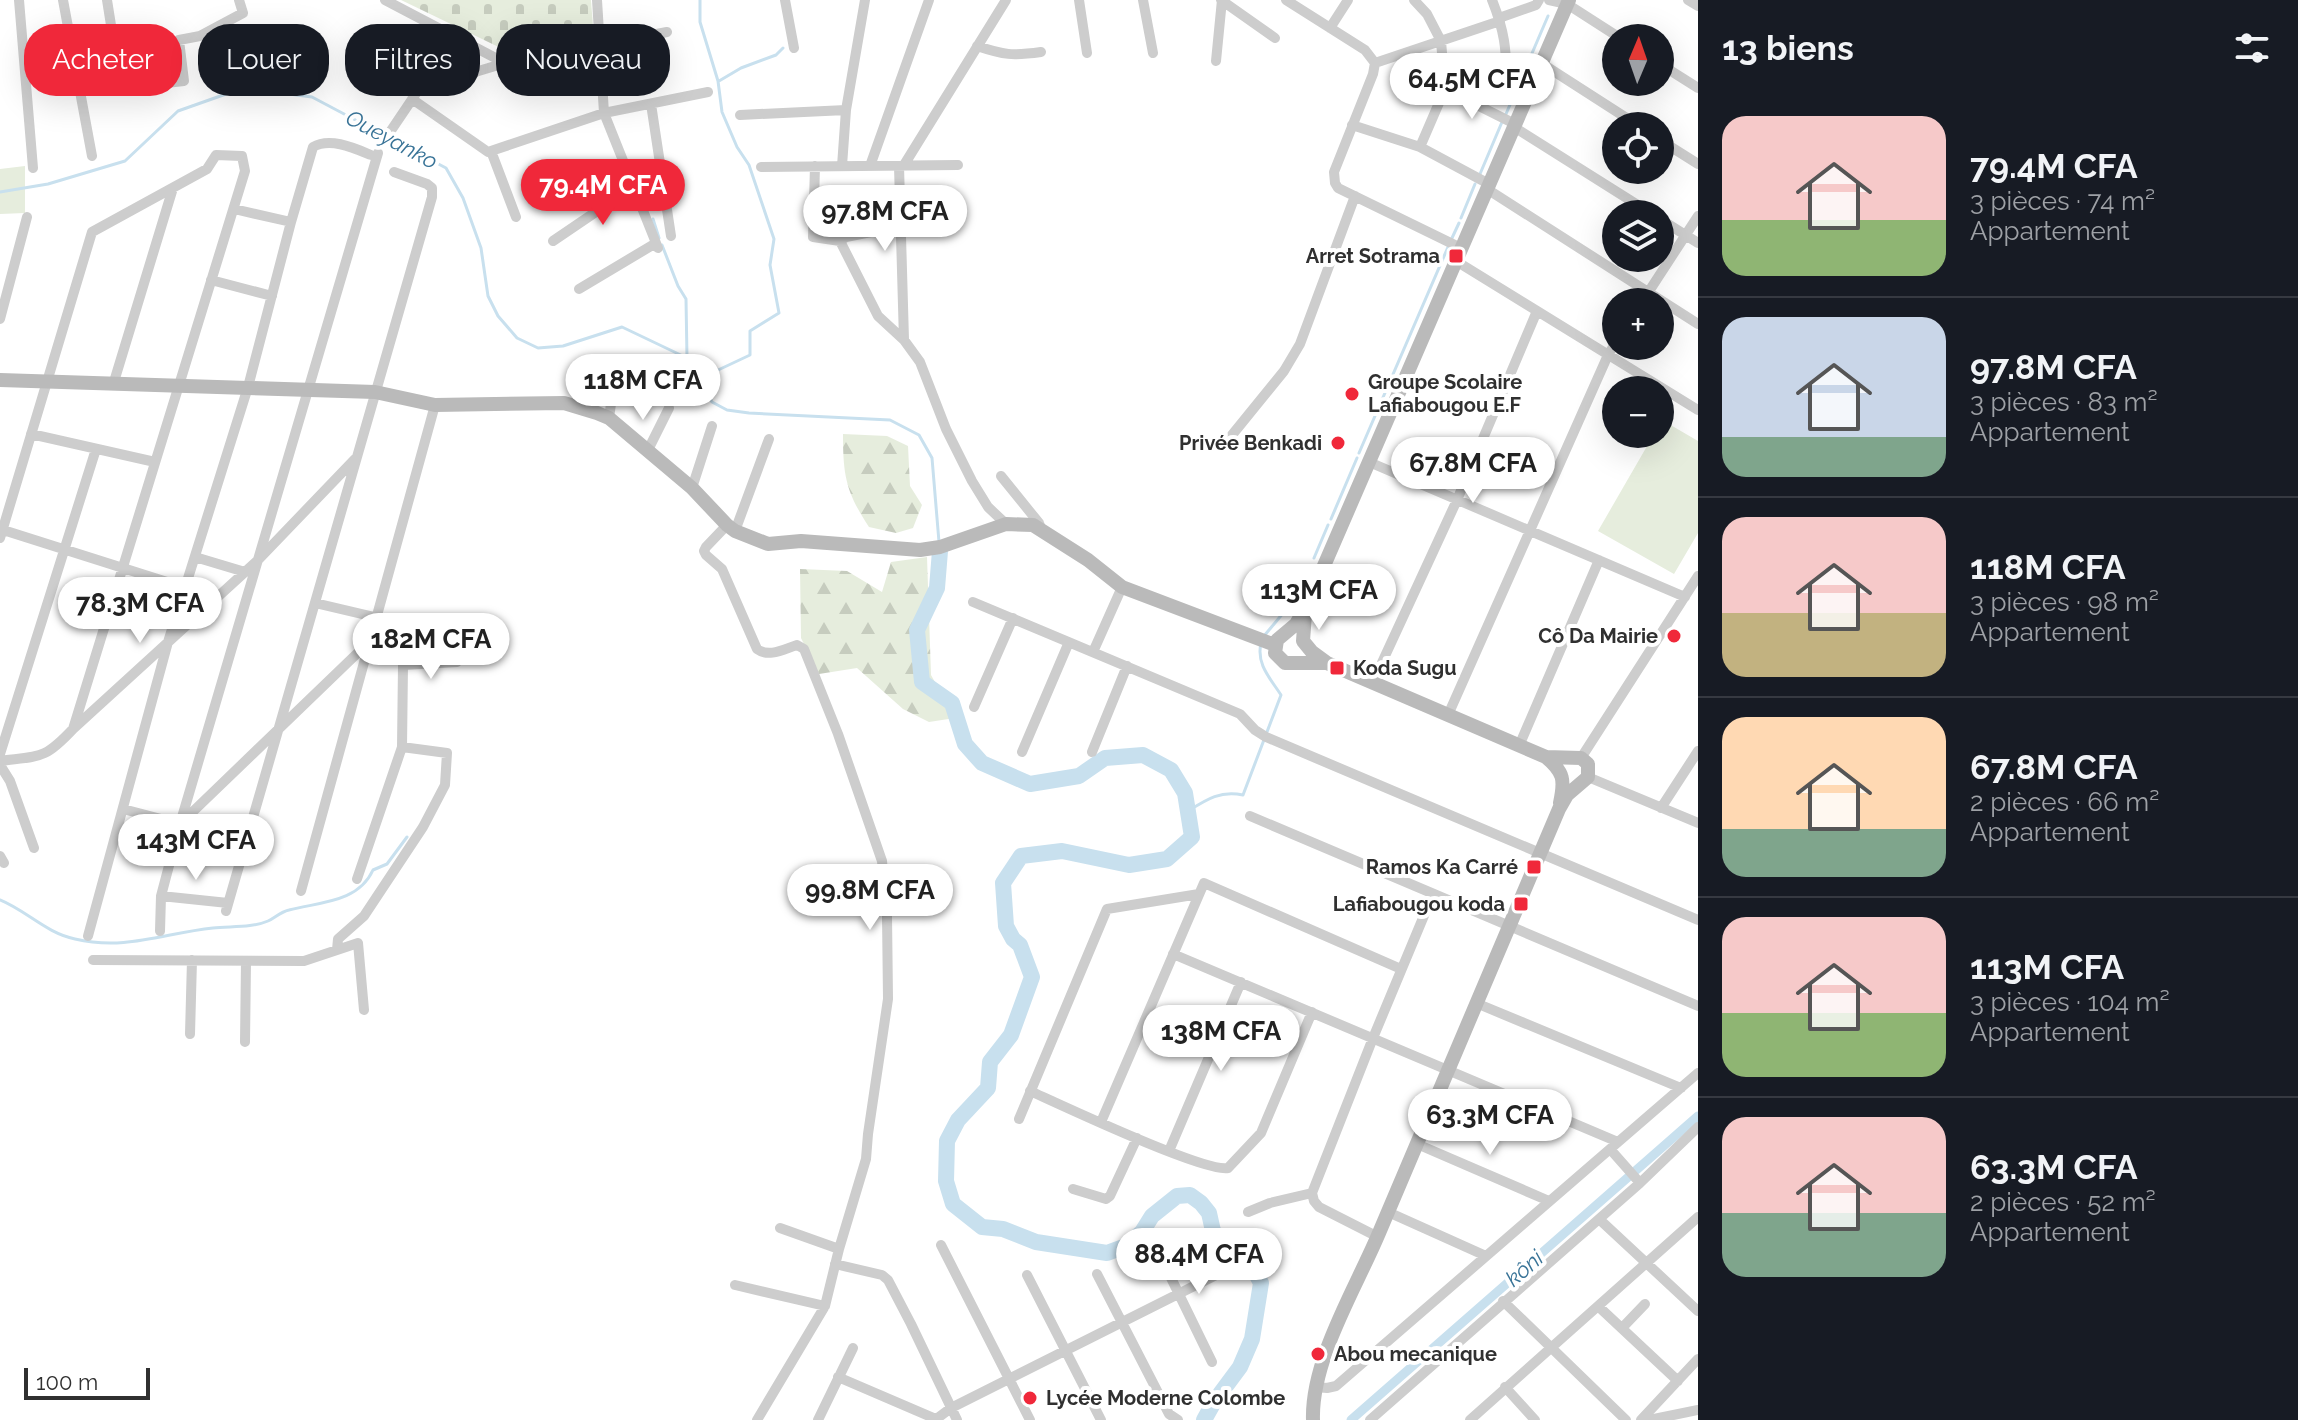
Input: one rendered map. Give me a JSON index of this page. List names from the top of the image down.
{
  "water": ["Oueyanko", "kôni"],
  "places": {
    "transit": [
      "Arret Sotrama",
      "Koda Sugu",
      "Ramos Ka Carré",
      "Lafiabougou koda"
    ],
    "other": [
      "Groupe Scolaire Lafiabougou E.F",
      "Privée Benkadi",
      "Cô Da Mairie",
      "Abou mecanique",
      "Lycée Moderne Colombe"
    ]
  },
  "scale_bar": "100 m",
  "north": "top",
  "page": {
    "heading": "13 biens",
    "map_buttons": ["+", "−"],
    "chip": [
      "Acheter",
      "Louer",
      "Filtres",
      "Nouveau"
    ],
    "price": [
      "64.5M CFA",
      "79.4M CFA",
      "97.8M CFA",
      "118M CFA",
      "67.8M CFA",
      "113M CFA",
      "78.3M CFA",
      "182M CFA",
      "143M CFA",
      "99.8M CFA",
      "138M CFA",
      "63.3M CFA",
      "88.4M CFA"
    ],
    "list": [
      {
        "name": "79.4M CFA",
        "note": "3 pièces · 74 m² · Appartement"
      },
      {
        "name": "97.8M CFA",
        "note": "3 pièces · 83 m² · Appartement"
      },
      {
        "name": "118M CFA",
        "note": "3 pièces · 98 m² · Appartement"
      },
      {
        "name": "67.8M CFA",
        "note": "2 pièces · 66 m² · Appartement"
      },
      {
        "name": "113M CFA",
        "note": "3 pièces · 104 m² · Appartement"
      },
      {
        "name": "63.3M CFA",
        "note": "2 pièces · 52 m² · Appartement"
      }
    ],
    "scale": "100 m"
  }
}
